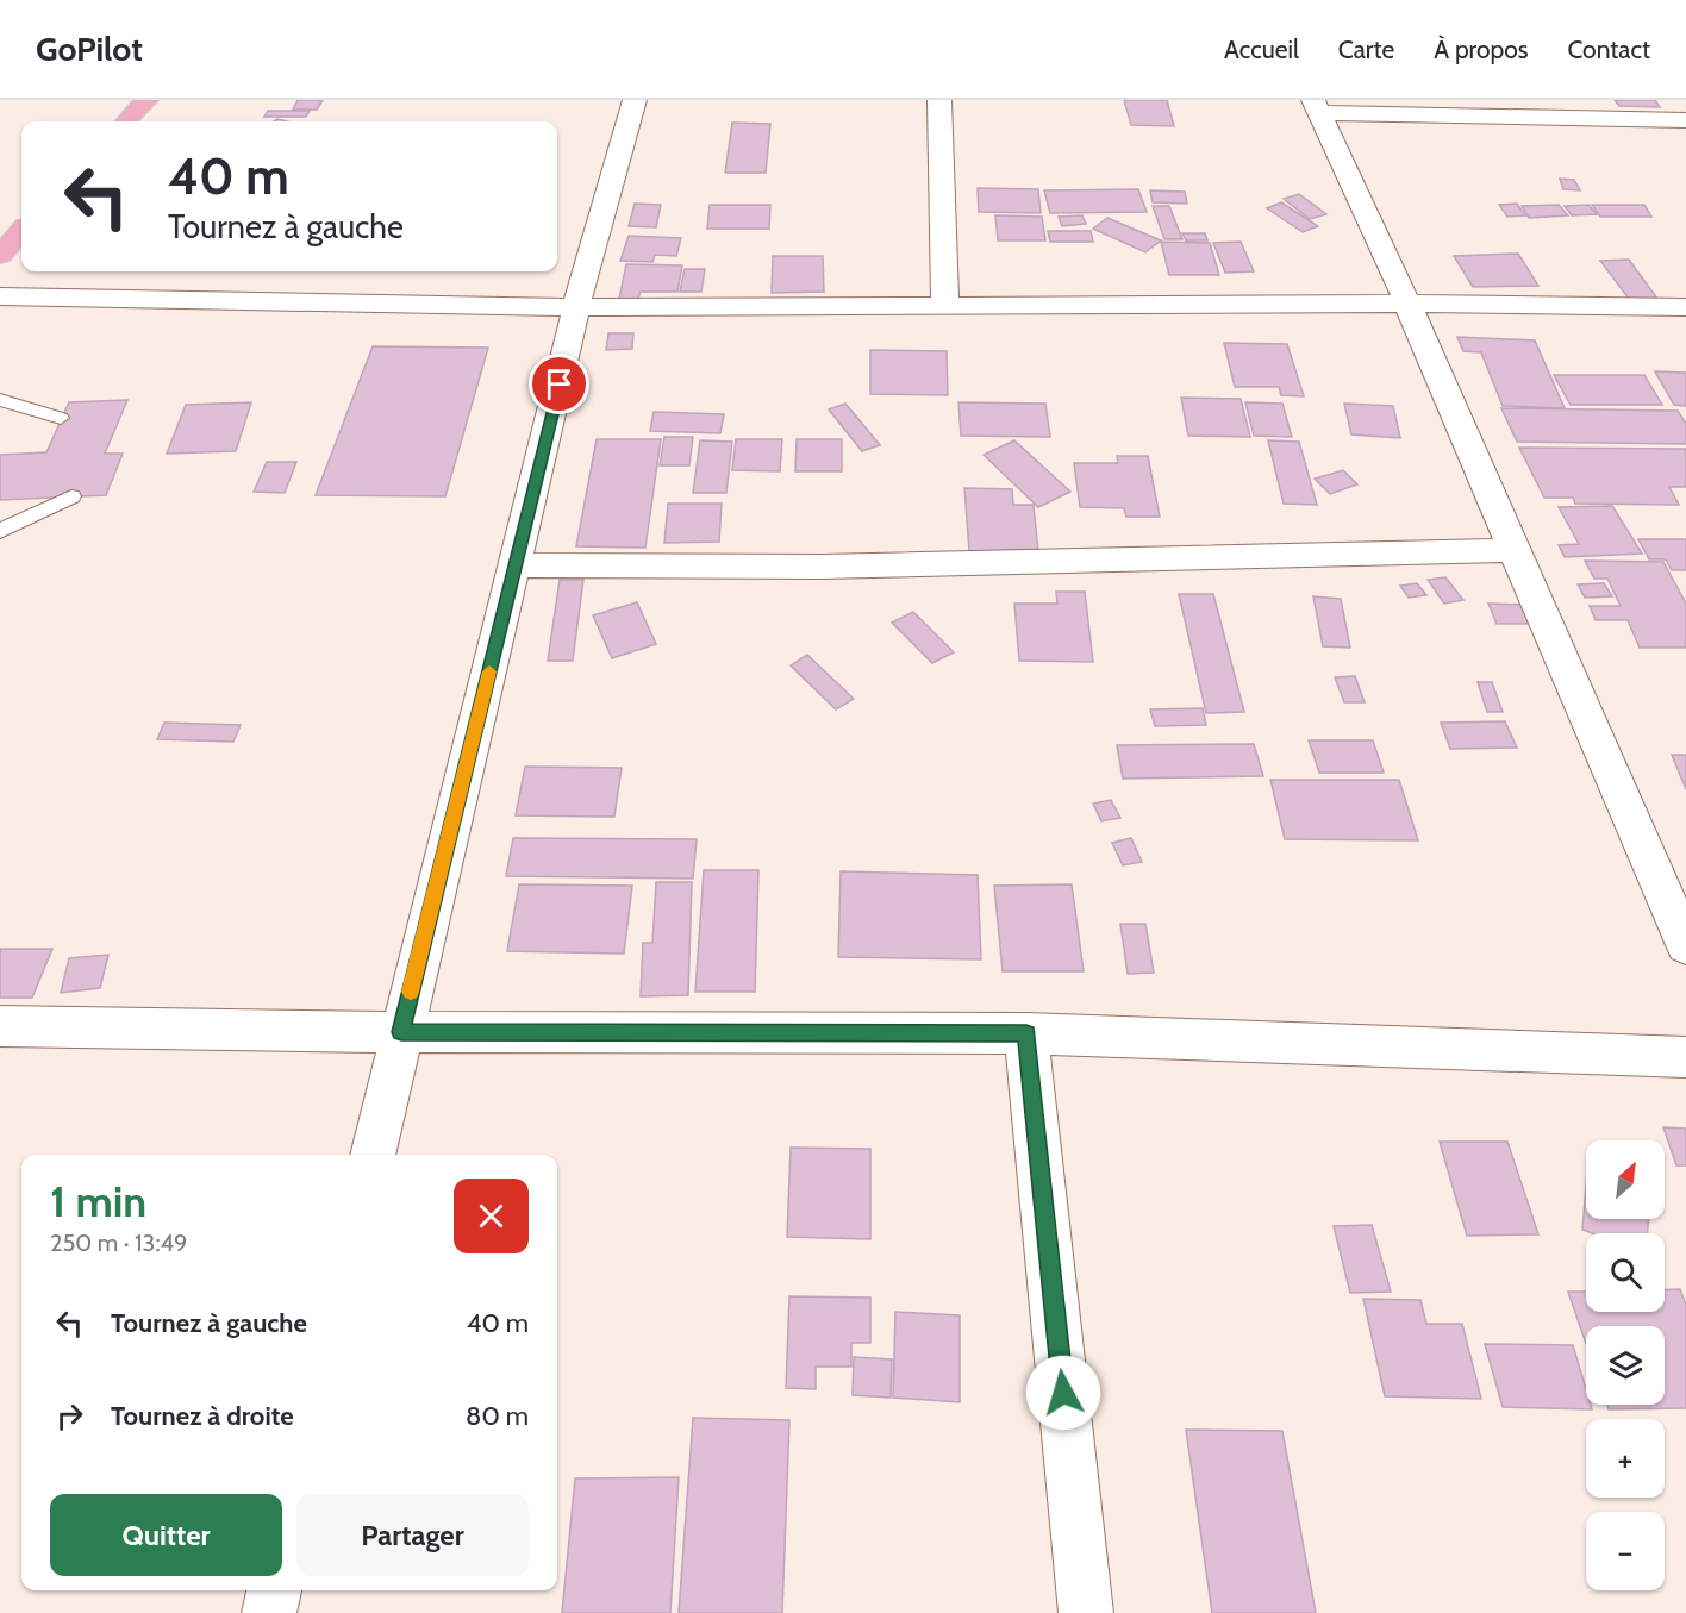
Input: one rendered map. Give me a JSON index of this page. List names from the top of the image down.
{
  "north": "top right",
  "page": {
    "header": "GoPilot",
    "nav": [
      "Accueil",
      "Carte",
      "À propos",
      "Contact"
    ],
    "turn": ["40 m", "Tournez à gauche"],
    "map_buttons": ["+", "−"],
    "heading": ["1 min", "250 m · 13:49"],
    "list": [
      {
        "name": "Tournez à gauche",
        "value": "40 m"
      },
      {
        "name": "Tournez à droite",
        "value": "80 m"
      }
    ],
    "buttons": ["Quitter", "Partager"]
  }
}
